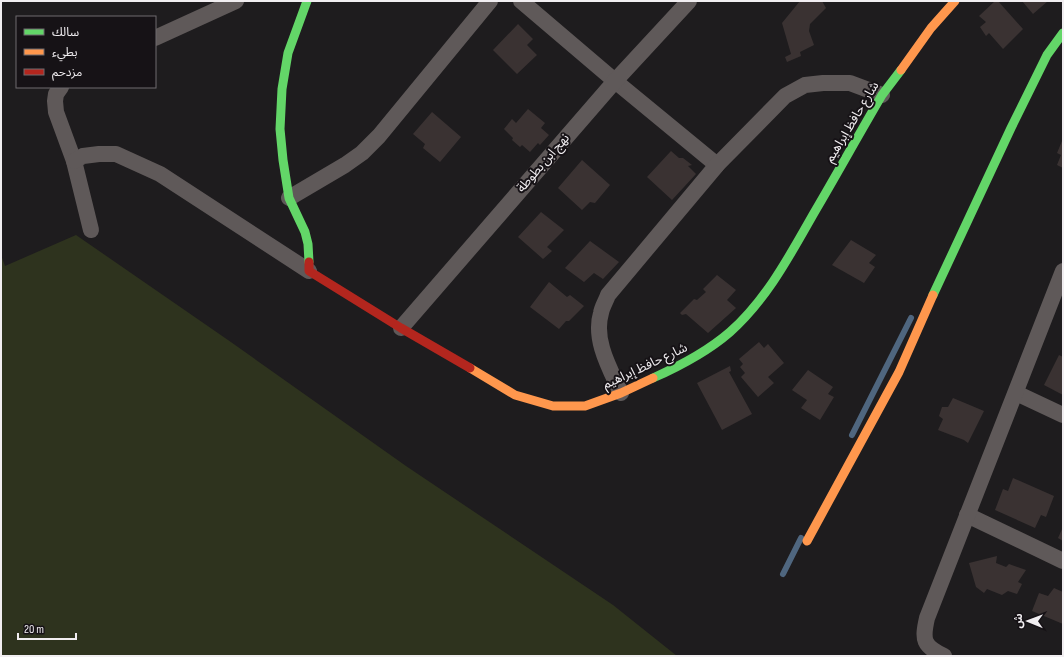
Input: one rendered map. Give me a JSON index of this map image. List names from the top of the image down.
{
  "streets": {
    "street": ["شارع حافظ إبراهيم", "نهج ابن بطوطة"]
  },
  "crossings": [
    ["شارع حافظ إبراهيم", "نهج ابن بطوطة"]
  ],
  "legend": ["سالك", "بطيء", "مزدحم"],
  "scale_bar": "20 m",
  "north": "left"
}
